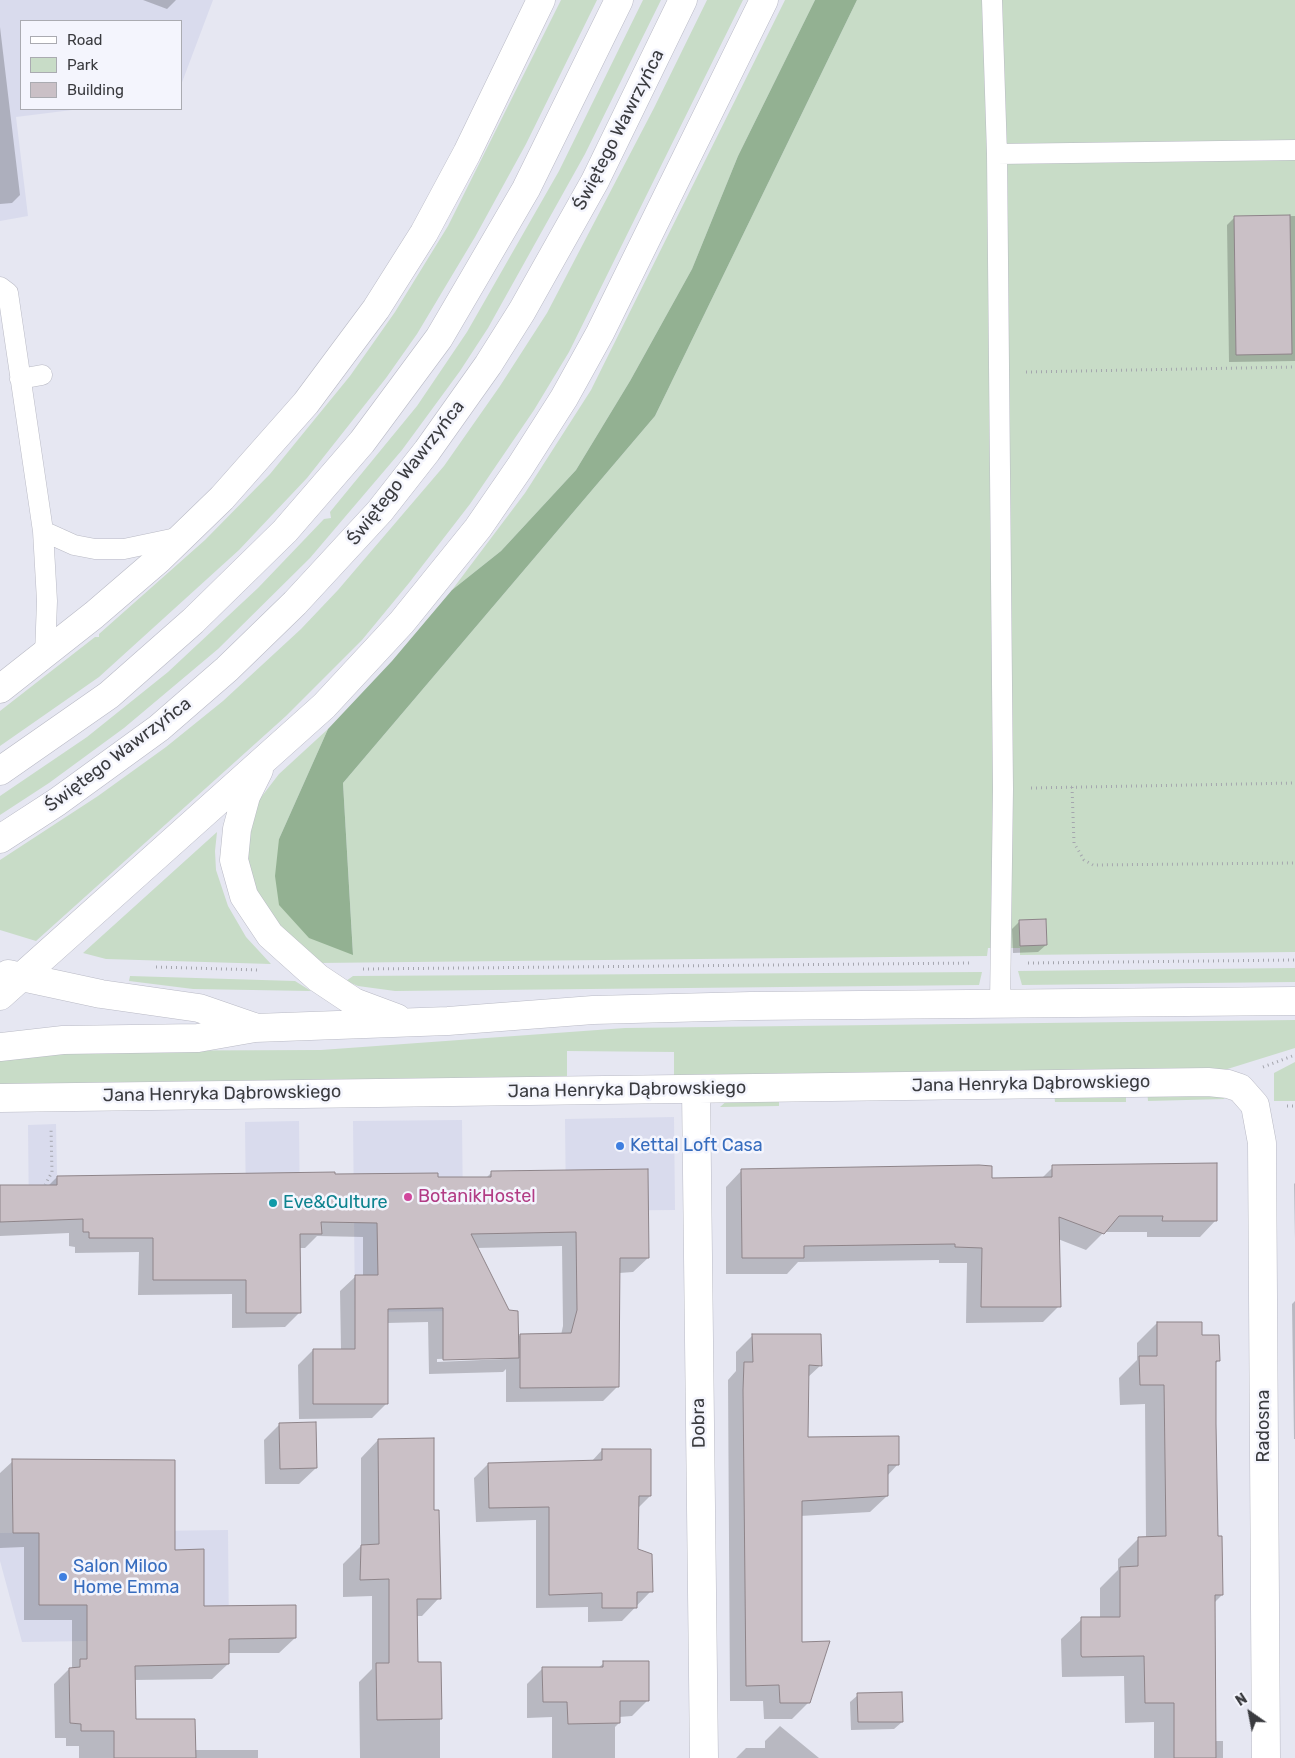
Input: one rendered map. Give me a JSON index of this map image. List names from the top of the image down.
{
  "streets": {
    "main road": [
      "Świętego Wawrzyńca",
      "Jana Henryka Dąbrowskiego",
      "Dobra",
      "Radosna"
    ]
  },
  "crossings": [
    ["Jana Henryka Dąbrowskiego", "Dobra"],
    ["Jana Henryka Dąbrowskiego", "Radosna"]
  ],
  "places": [
    "Kettal Loft Casa",
    "BotanikHostel",
    "Eve&Culture",
    "Salon Miloo Home Emma"
  ],
  "legend": ["Road", "Park", "Building"],
  "north": "top left"
}
